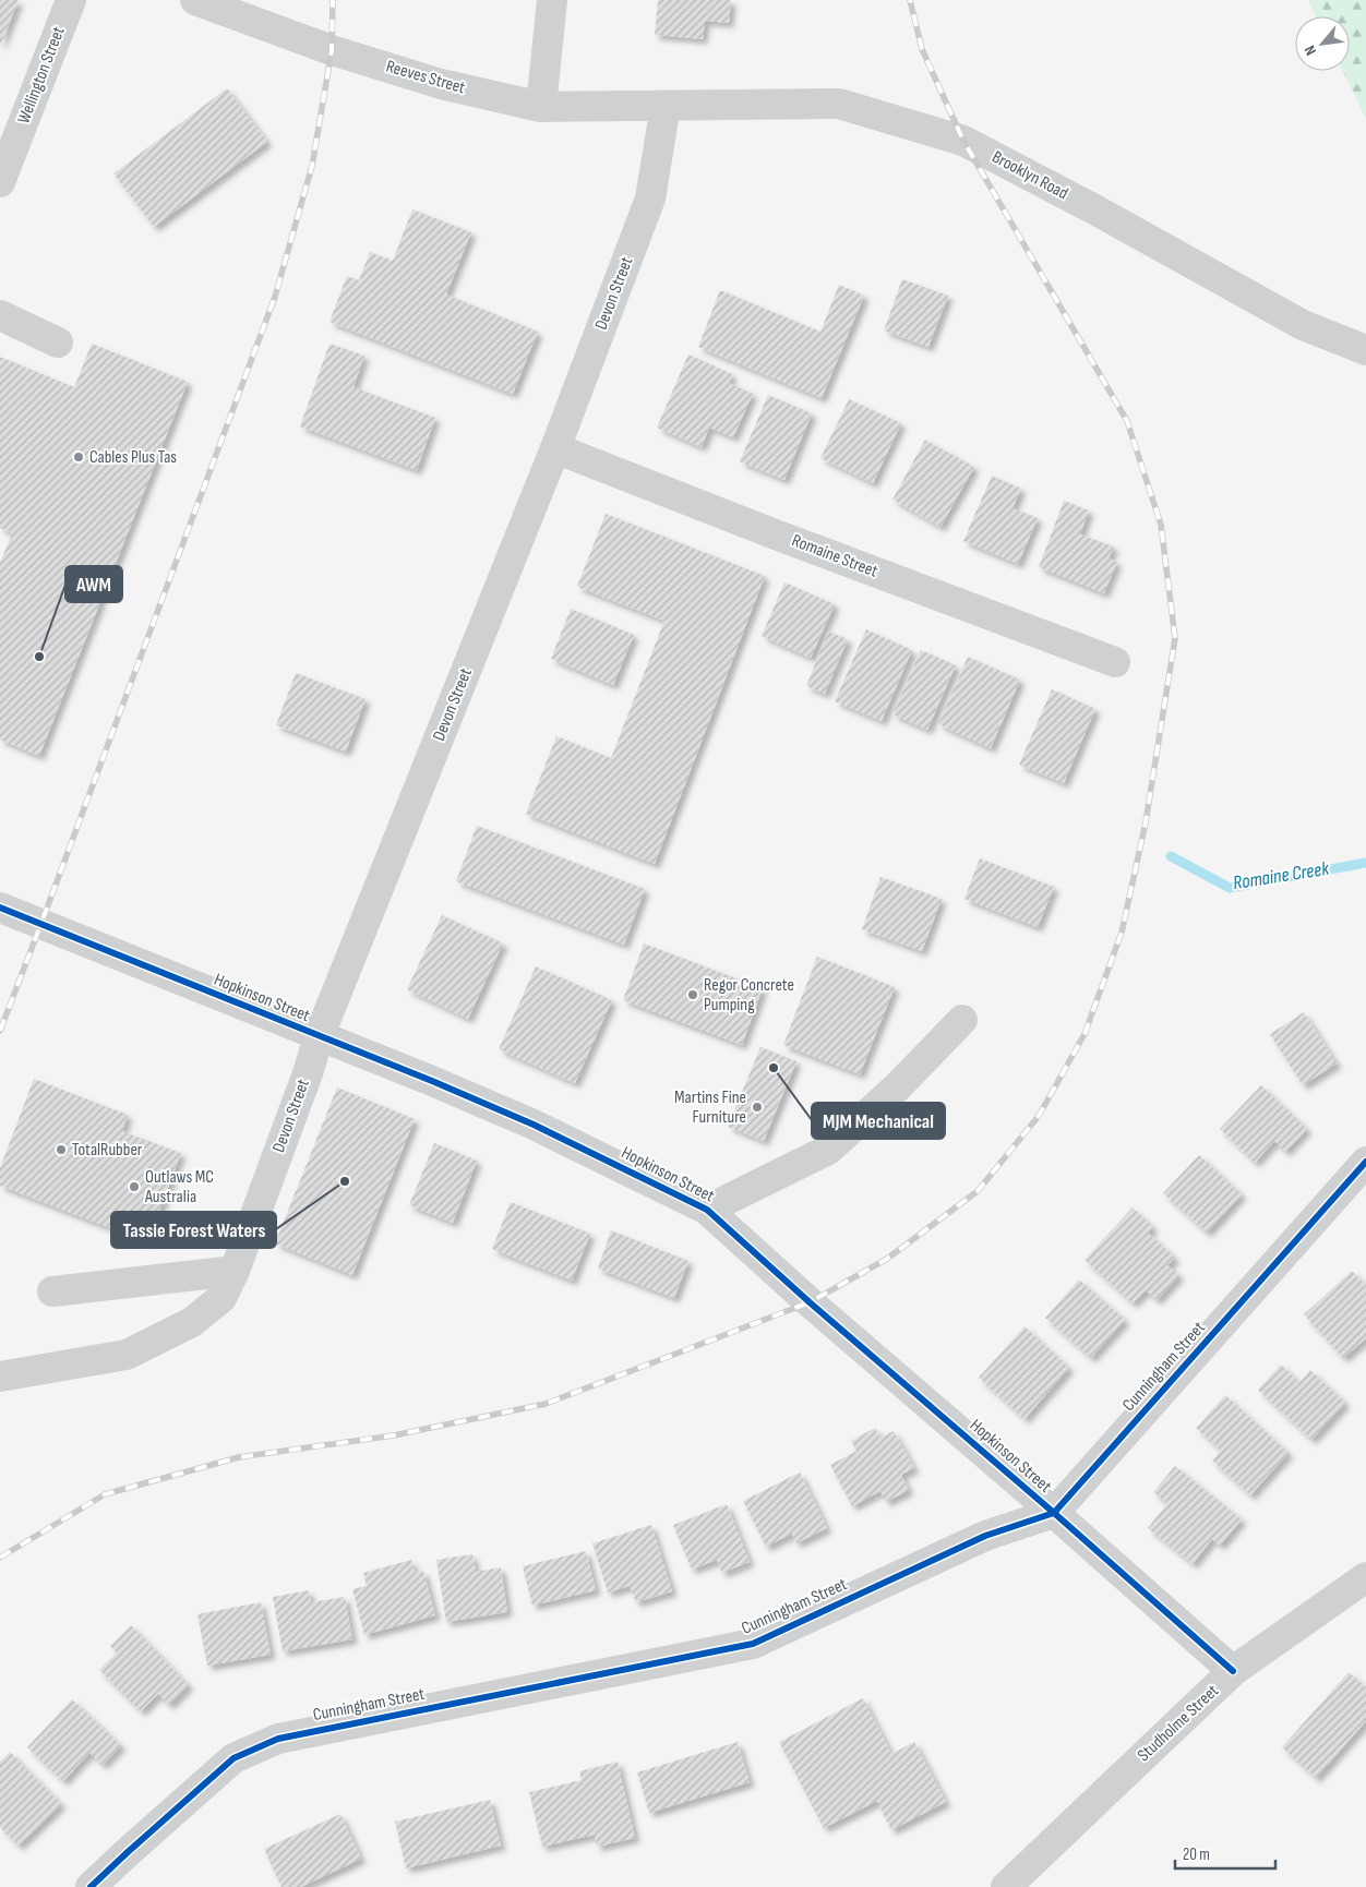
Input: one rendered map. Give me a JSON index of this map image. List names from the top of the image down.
{
  "streets": {
    "street": [
      "Wellington Street",
      "Reeves Street",
      "Brooklyn Road",
      "Devon Street",
      "Romaine Street",
      "Hopkinson Street",
      "Cunningham Street",
      "Studholme Street"
    ]
  },
  "crossings": [
    ["Reeves Street", "Brooklyn Road"],
    ["Reeves Street", "Devon Street"],
    ["Brooklyn Road", "Devon Street"],
    ["Devon Street", "Romaine Street"],
    ["Devon Street", "Hopkinson Street"],
    ["Hopkinson Street", "Cunningham Street"],
    ["Hopkinson Street", "Studholme Street"]
  ],
  "water": ["Romaine Creek"],
  "places": [
    "Cables Plus Tas",
    "AWM",
    "Regor Concrete Pumping",
    "MJM Mechanical",
    "Martins Fine Furniture",
    "TotalRubber",
    "Tassie Forest Waters",
    "Outlaws MC Australia"
  ],
  "scale_bar": "20 m",
  "north": "bottom left"
}
